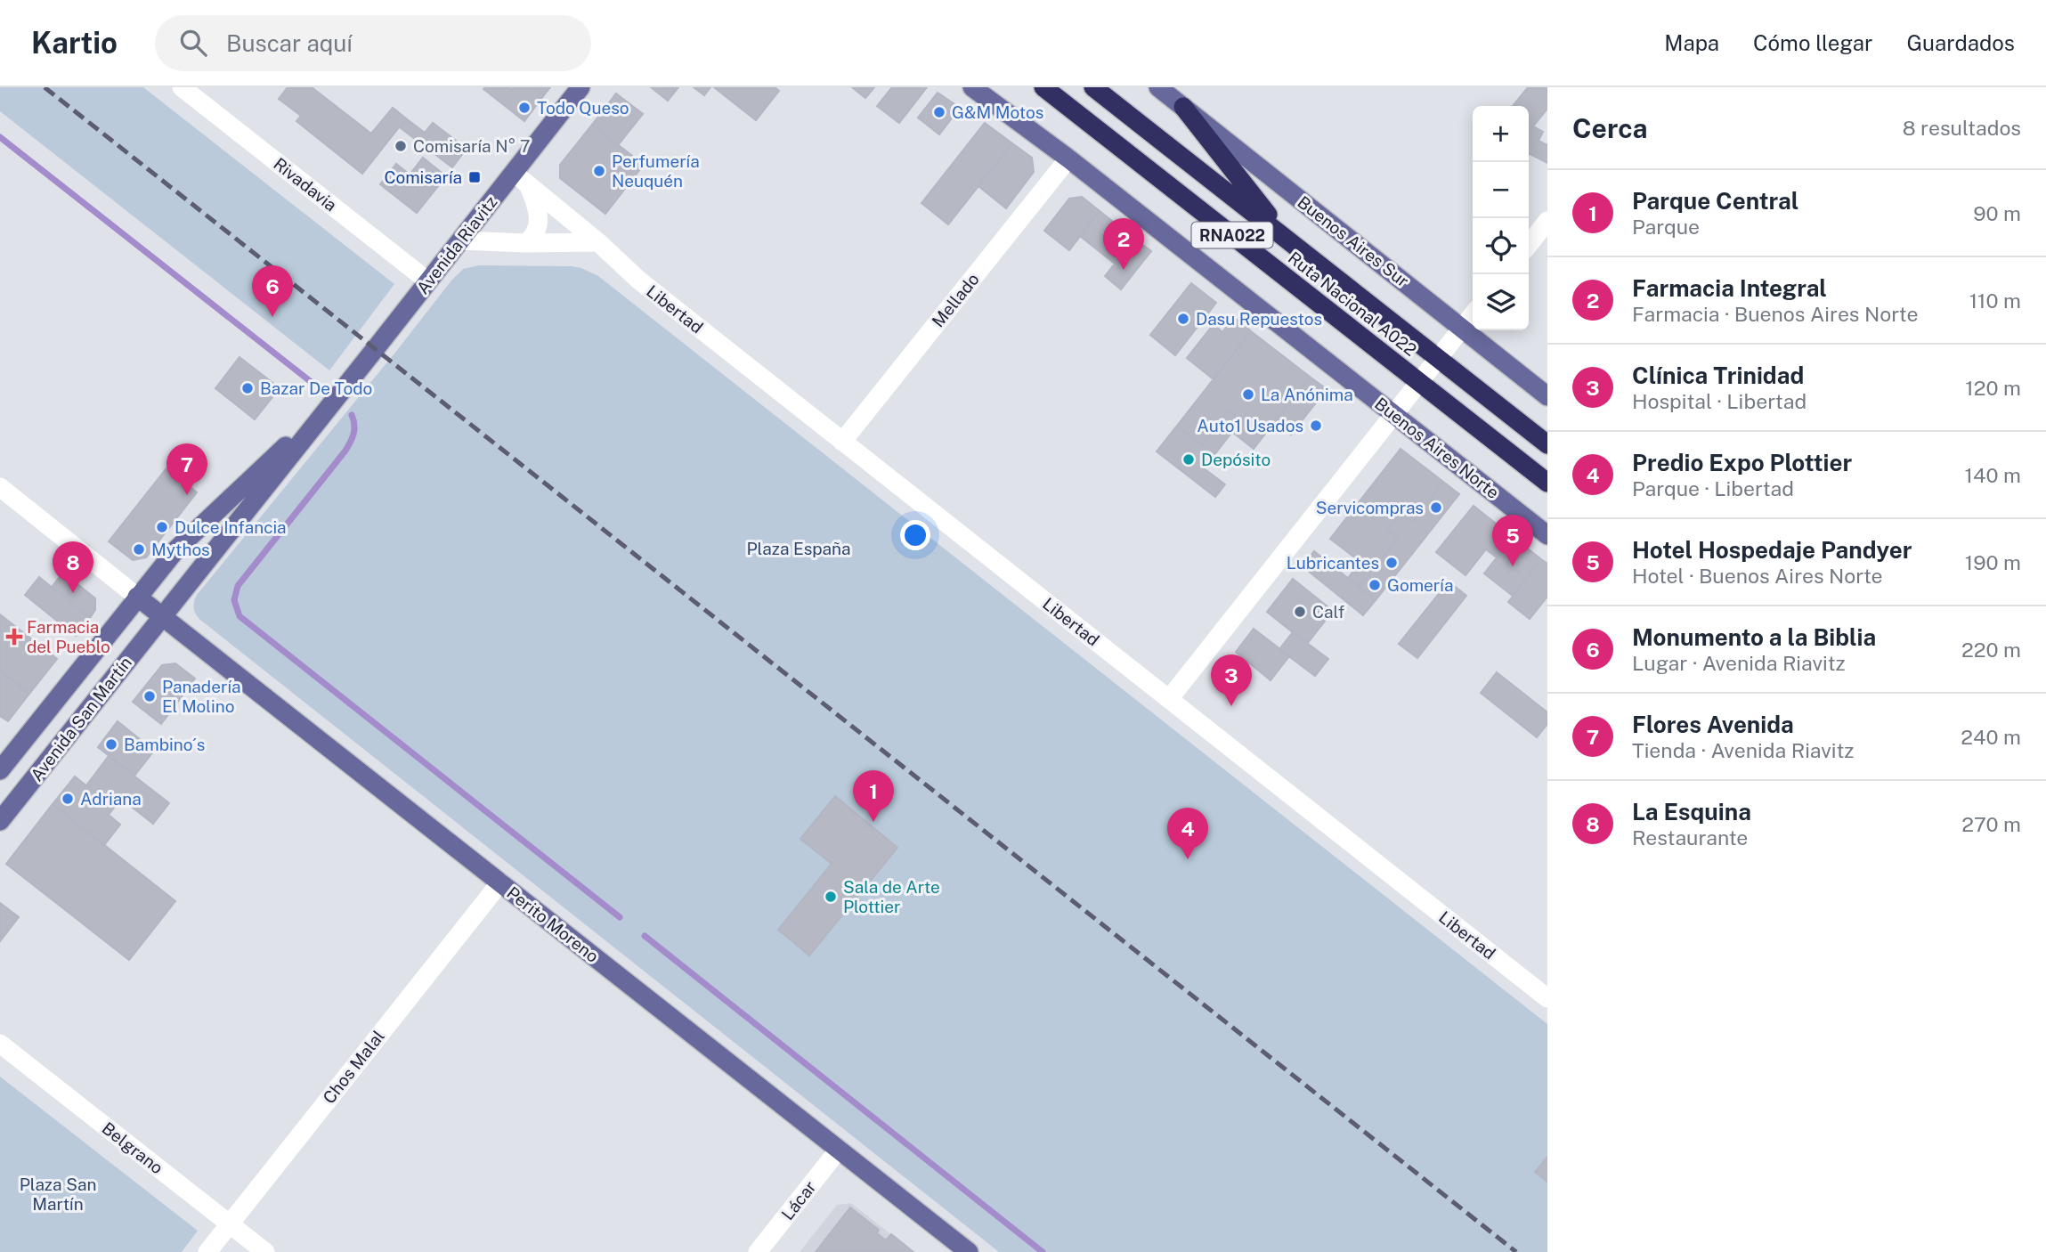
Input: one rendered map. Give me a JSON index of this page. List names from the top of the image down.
{
  "streets": {
    "highway": ["RNA022", "Ruta Nacional A022"],
    "main road": [
      "Buenos Aires Sur",
      "Avenida Riavitz",
      "Buenos Aires Norte",
      "Avenida San Martín",
      "Perito Moreno"
    ],
    "street": [
      "Rivadavia",
      "Mellado",
      "Libertad",
      "Chos Malal",
      "Belgrano",
      "Lácar"
    ]
  },
  "crossings": [
    ["Rivadavia", "Avenida Riavitz"],
    ["Avenida Riavitz", "Libertad"],
    ["Avenida Riavitz", "Avenida San Martín"],
    ["Avenida Riavitz", "Perito Moreno"],
    ["Mellado", "Libertad"],
    ["Mellado", "Buenos Aires Norte"],
    ["Avenida San Martín", "Perito Moreno"],
    ["Perito Moreno", "Chos Malal"],
    ["Perito Moreno", "Lácar"],
    ["Chos Malal", "Belgrano"]
  ],
  "parks": ["Plaza España", "Plaza San Martín"],
  "places": {
    "other": [
      "Todo Queso",
      "G&M Motos",
      "Comisaría N° 7",
      "Perfumería Neuquén",
      "Dasu Repuestos",
      "Bazar De Todo",
      "La Anónima",
      "Auto1 Usados",
      "Depósito",
      "Servicompras",
      "Dulce Infancia",
      "Mythos",
      "Lubricantes",
      "Gomería",
      "Calf",
      "Panadería El Molino",
      "Bambino´s",
      "Adriana",
      "Sala de Arte Plottier"
    ],
    "transit": ["Comisaría"],
    "health": ["Farmacia del Pueblo"]
  },
  "page": {
    "header": "Kartio",
    "search": "Buscar aquí",
    "nav": ["Mapa", "Cómo llegar", "Guardados"],
    "heading": ["Cerca", "8 resultados"],
    "map_buttons": ["+", "−"],
    "list": [
      {
        "mark": "1",
        "name": "Parque Central",
        "note": "Parque",
        "value": "90 m"
      },
      {
        "mark": "2",
        "name": "Farmacia Integral",
        "note": "Farmacia · Buenos Aires Norte",
        "value": "110 m"
      },
      {
        "mark": "3",
        "name": "Clínica Trinidad",
        "note": "Hospital · Libertad",
        "value": "120 m"
      },
      {
        "mark": "4",
        "name": "Predio Expo Plottier",
        "note": "Parque · Libertad",
        "value": "140 m"
      },
      {
        "mark": "5",
        "name": "Hotel Hospedaje Pandyer",
        "note": "Hotel · Buenos Aires Norte",
        "value": "190 m"
      },
      {
        "mark": "6",
        "name": "Monumento a la Biblia",
        "note": "Lugar · Avenida Riavitz",
        "value": "220 m"
      },
      {
        "mark": "7",
        "name": "Flores Avenida",
        "note": "Tienda · Avenida Riavitz",
        "value": "240 m"
      },
      {
        "mark": "8",
        "name": "La Esquina",
        "note": "Restaurante",
        "value": "270 m"
      }
    ],
    "pins": [
      "2",
      "6",
      "7",
      "5",
      "8",
      "3",
      "1",
      "4"
    ]
  }
}
